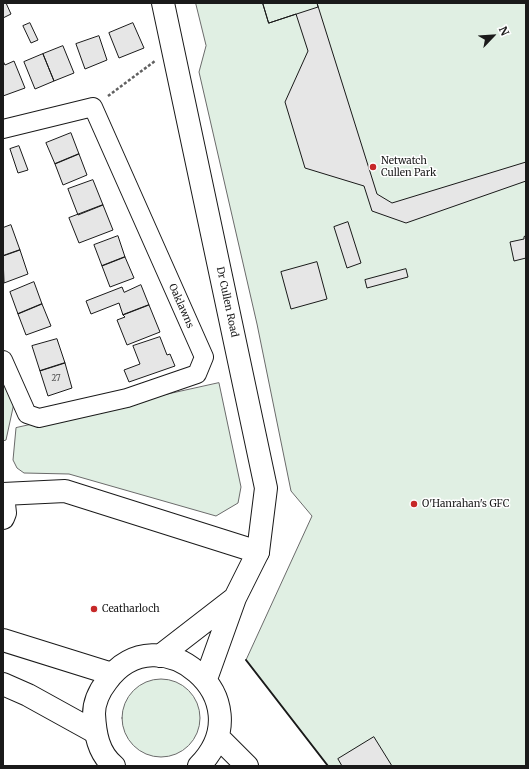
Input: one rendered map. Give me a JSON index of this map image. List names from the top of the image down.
{
  "streets": {
    "main road": ["Dr Cullen Road"],
    "street": ["Oaklawns"]
  },
  "places": ["Netwatch Cullen Park", "O'Hanrahan's GFC", "Ceatharloch"],
  "house_numbers": ["27"],
  "north": "top right"
}
